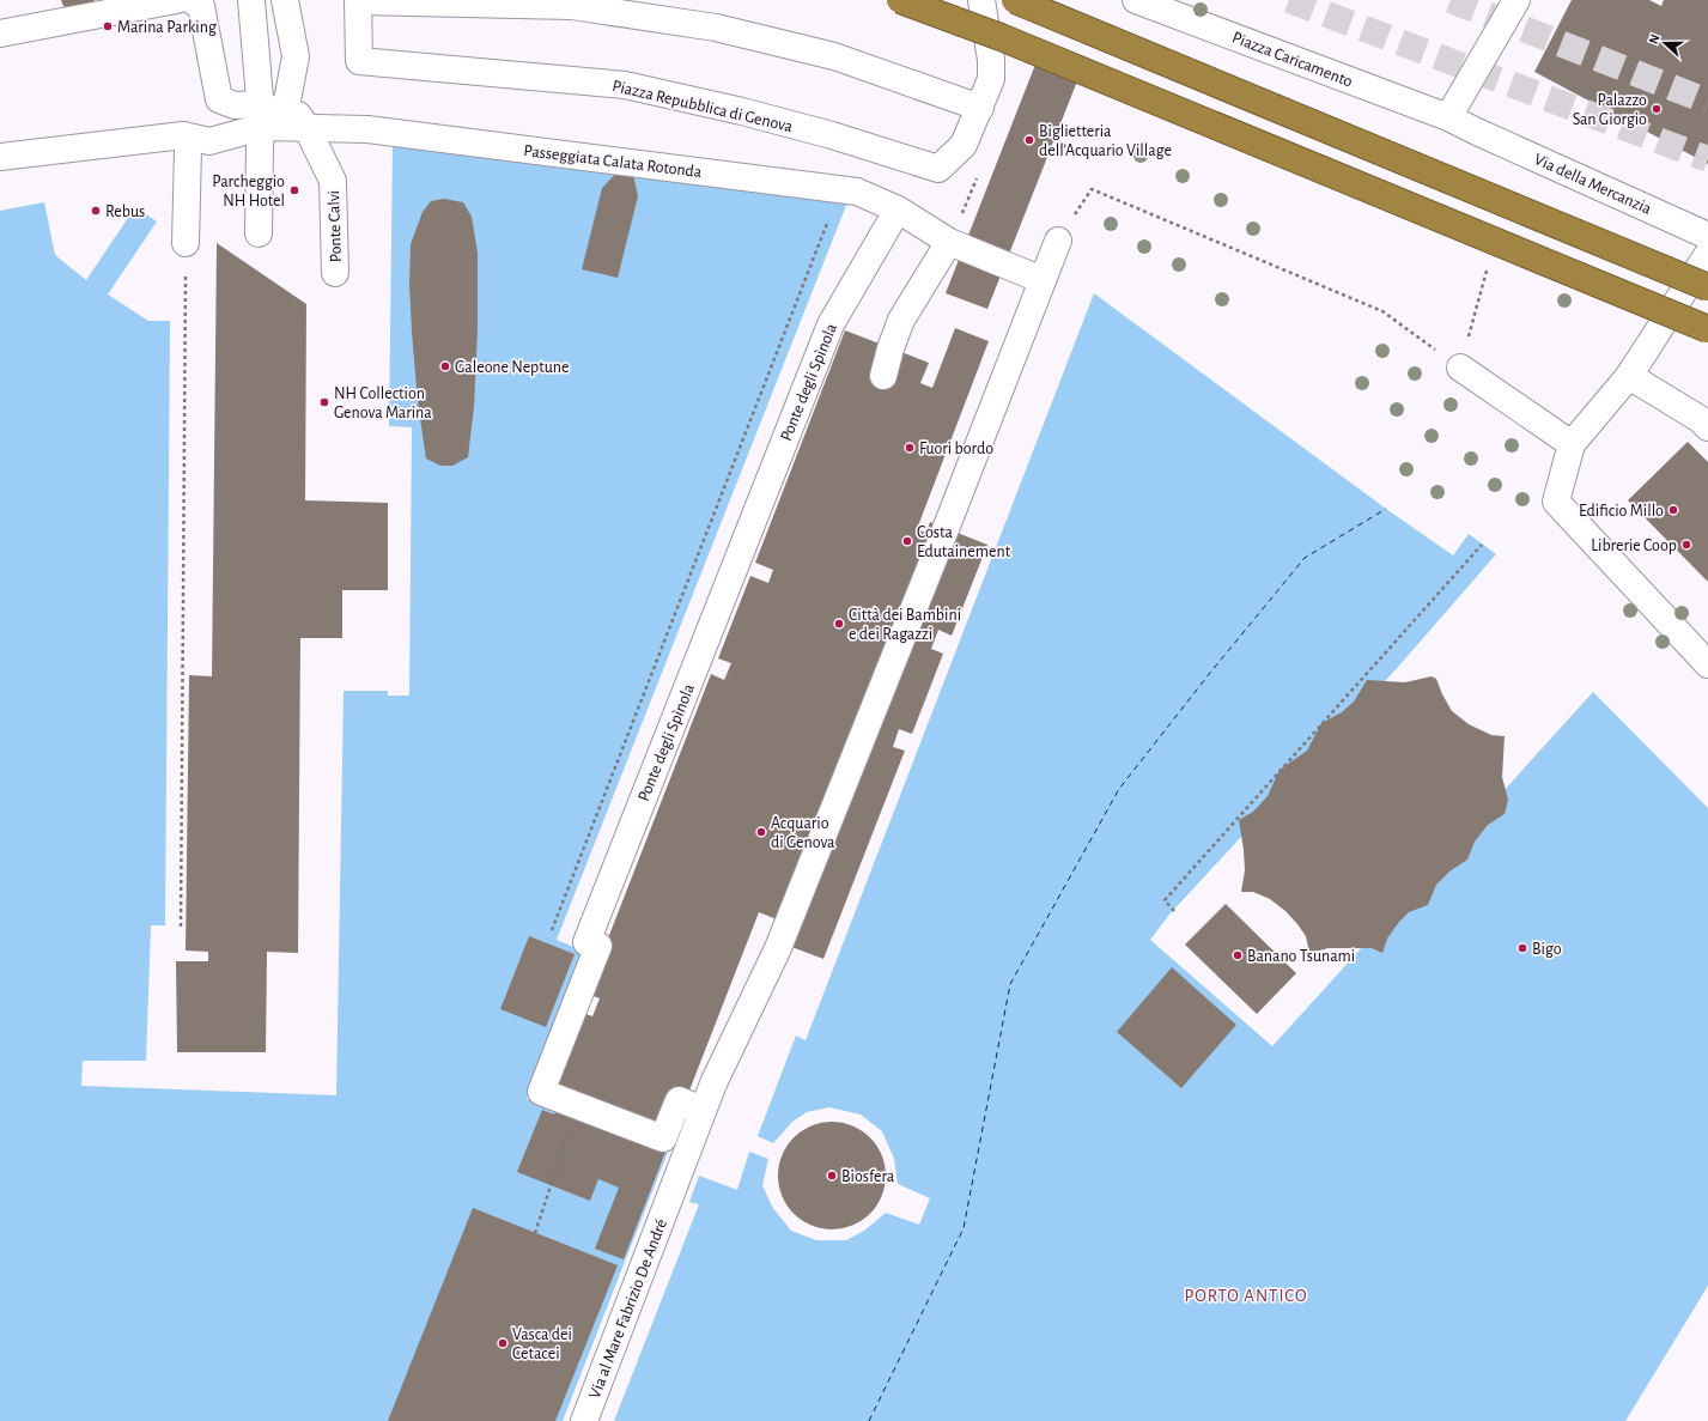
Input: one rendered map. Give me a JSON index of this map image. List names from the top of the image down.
{
  "streets": {
    "street": [
      "Piazza Caricamento",
      "Piazza Repubblica di Genova",
      "Passeggiata Calata Rotonda",
      "Via della Mercanzia",
      "Ponte Calvi",
      "Ponte degli Spìnola",
      "Via al Mare Fabrizio De André"
    ]
  },
  "crossings": [
    ["Piazza Caricamento", "Via della Mercanzia"],
    ["Passeggiata Calata Rotonda", "Ponte Calvi"],
    ["Passeggiata Calata Rotonda", "Ponte degli Spìnola"],
    ["Ponte degli Spìnola", "Via al Mare Fabrizio De André"]
  ],
  "districts": ["PORTO ANTICO"],
  "places": [
    "Marina Parking",
    "Palazzo San Giorgio",
    "Biglietteria dell'Acquario Village",
    "Parcheggio NH Hotel",
    "Rebus",
    "Galeone Neptune",
    "NH Collection Genova Marina",
    "Fuori bordo",
    "Edificio Millo",
    "Costa Edutainement",
    "Librerie Coop",
    "Città dei Bambini e dei Ragazzi",
    "Acquario di Genova",
    "Bigo",
    "Banano Tsunami",
    "Biosfera",
    "Vasca dei Cetacei"
  ],
  "north": "left"
}
